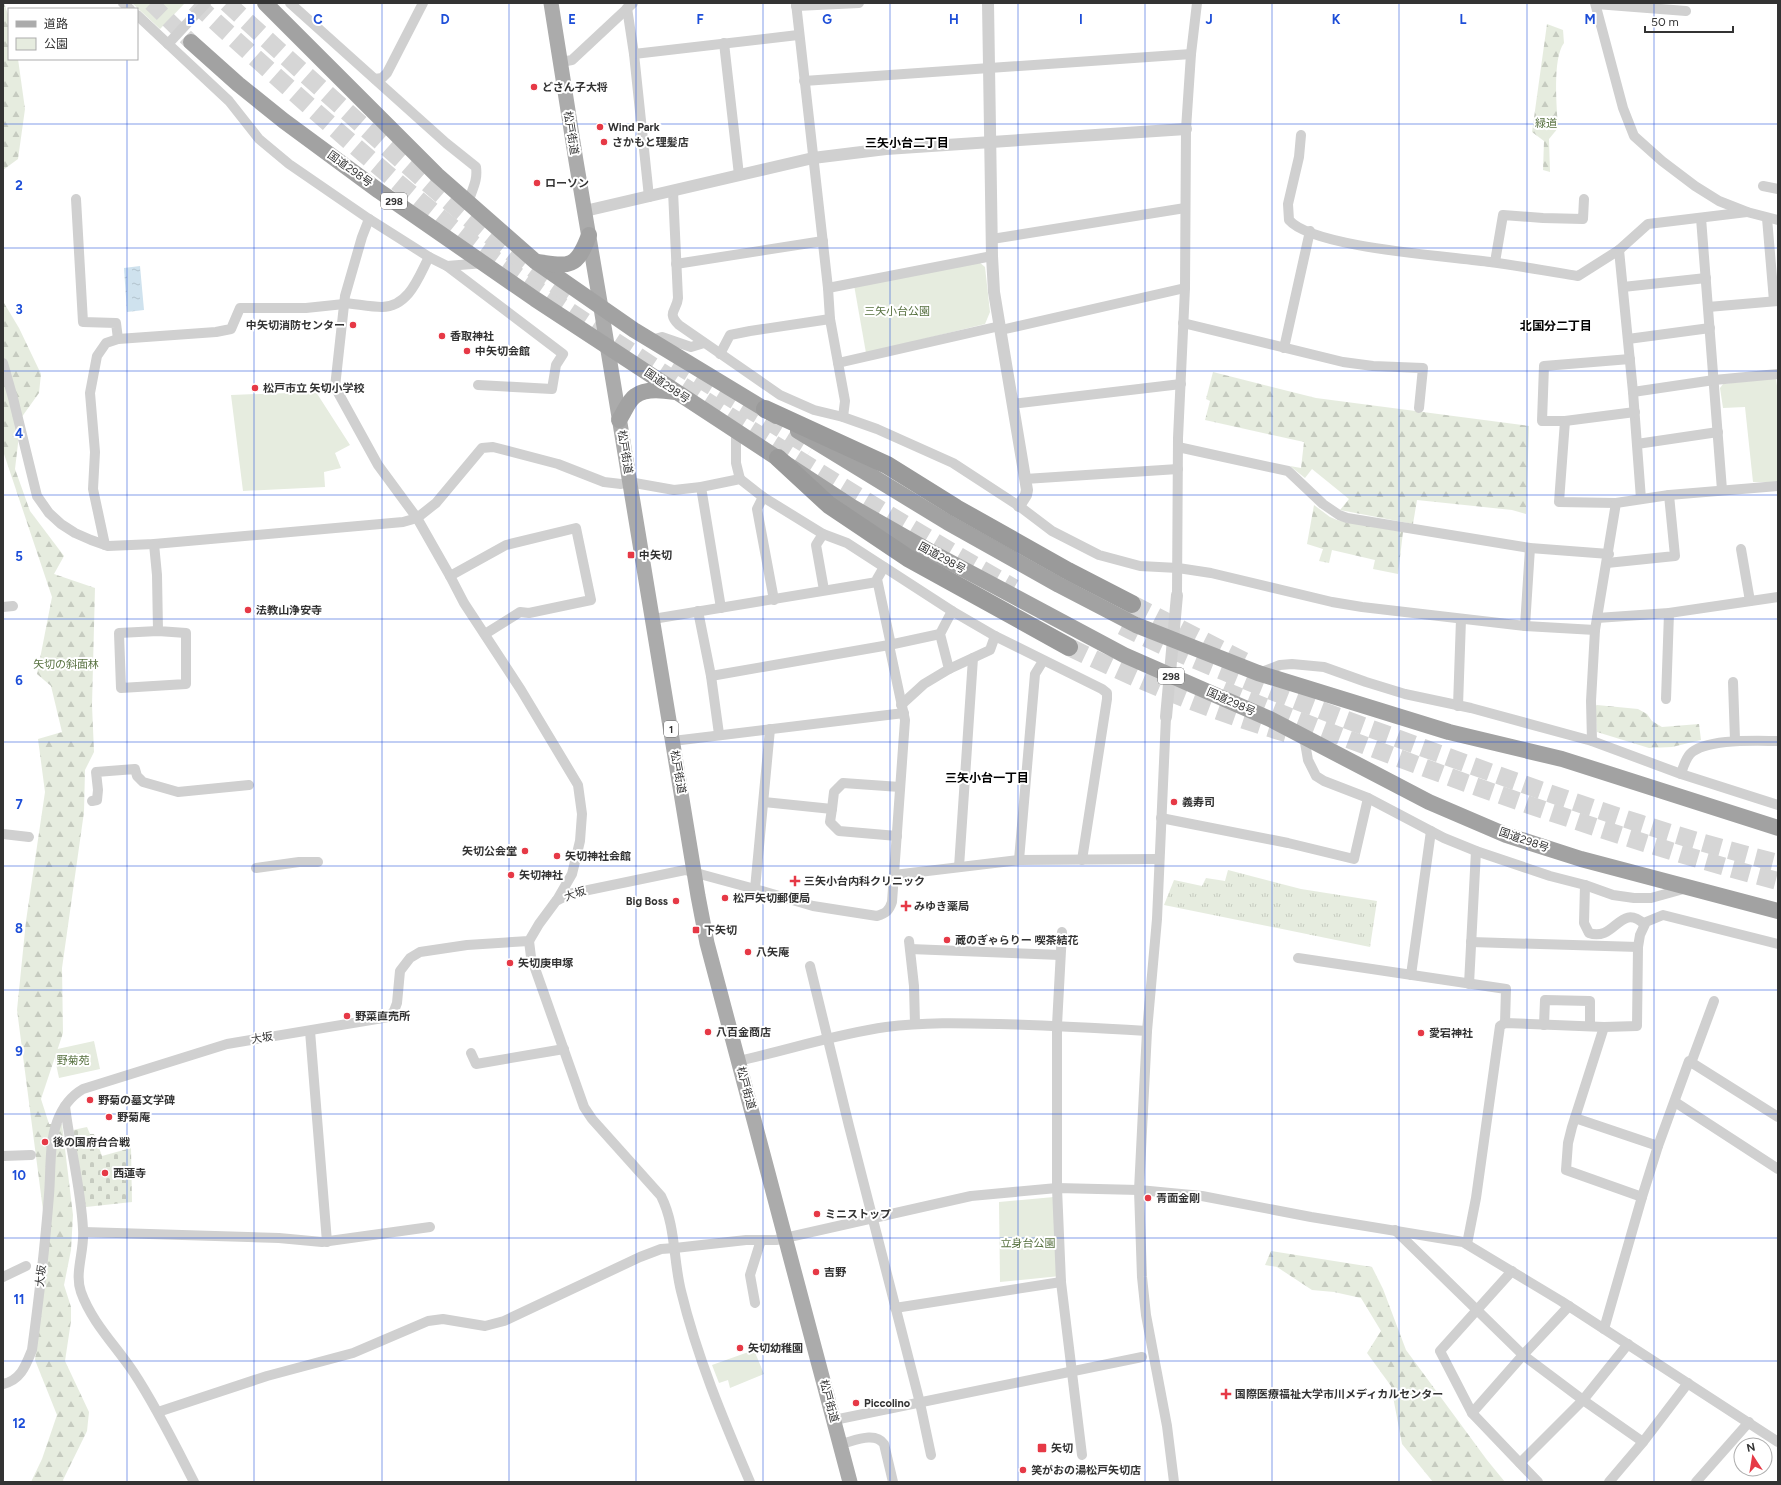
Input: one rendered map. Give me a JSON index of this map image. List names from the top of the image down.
{
  "streets": {
    "highway": ["国道298号", "298"],
    "main road": ["松戸街道", "1"],
    "street": ["大坂"]
  },
  "crossings": [
    ["松戸街道", "国道298号"],
    ["松戸街道", "大坂"]
  ],
  "districts": ["三矢小台二丁目", "北国分二丁目", "三矢小台一丁目"],
  "parks": [
    "緑道",
    "三矢小台公園",
    "矢切の斜面林",
    "野菊苑",
    "立身台公園"
  ],
  "places": {
    "other": [
      "どさん子大将",
      "Wind Park",
      "さかもと理髪店",
      "ローソン",
      "中矢切消防センター",
      "香取神社",
      "中矢切会館",
      "松戸市立 矢切小学校",
      "法教山浄安寺",
      "義寿司",
      "矢切公会堂",
      "矢切神社会館",
      "矢切神社",
      "松戸矢切郵便局",
      "Big Boss",
      "蔵のぎゃらりー 喫茶結花",
      "八矢庵",
      "矢切庚申塚",
      "野菜直売所",
      "八百金商店",
      "愛宕神社",
      "野菊の墓文学碑",
      "野菊庵",
      "後の国府台合戦",
      "西蓮寺",
      "青面金剛",
      "ミニストップ",
      "吉野",
      "矢切幼稚園",
      "Piccolino",
      "笑がおの湯松戸矢切店"
    ],
    "transit": ["中矢切", "下矢切", "矢切"],
    "health": ["三矢小台内科クリニック", "みゆき薬局", "国際医療福祉大学市川メディカルセンター"]
  },
  "legend": ["道路", "公園"],
  "scale_bar": "50 m",
  "north": "top",
  "grid": {
    "columns": [
      "B",
      "C",
      "D",
      "E",
      "F",
      "G",
      "H",
      "I",
      "J",
      "K",
      "L",
      "M"
    ],
    "rows": [
      "2",
      "3",
      "4",
      "5",
      "6",
      "7",
      "8",
      "9",
      "10",
      "11",
      "12"
    ]
  }
}
